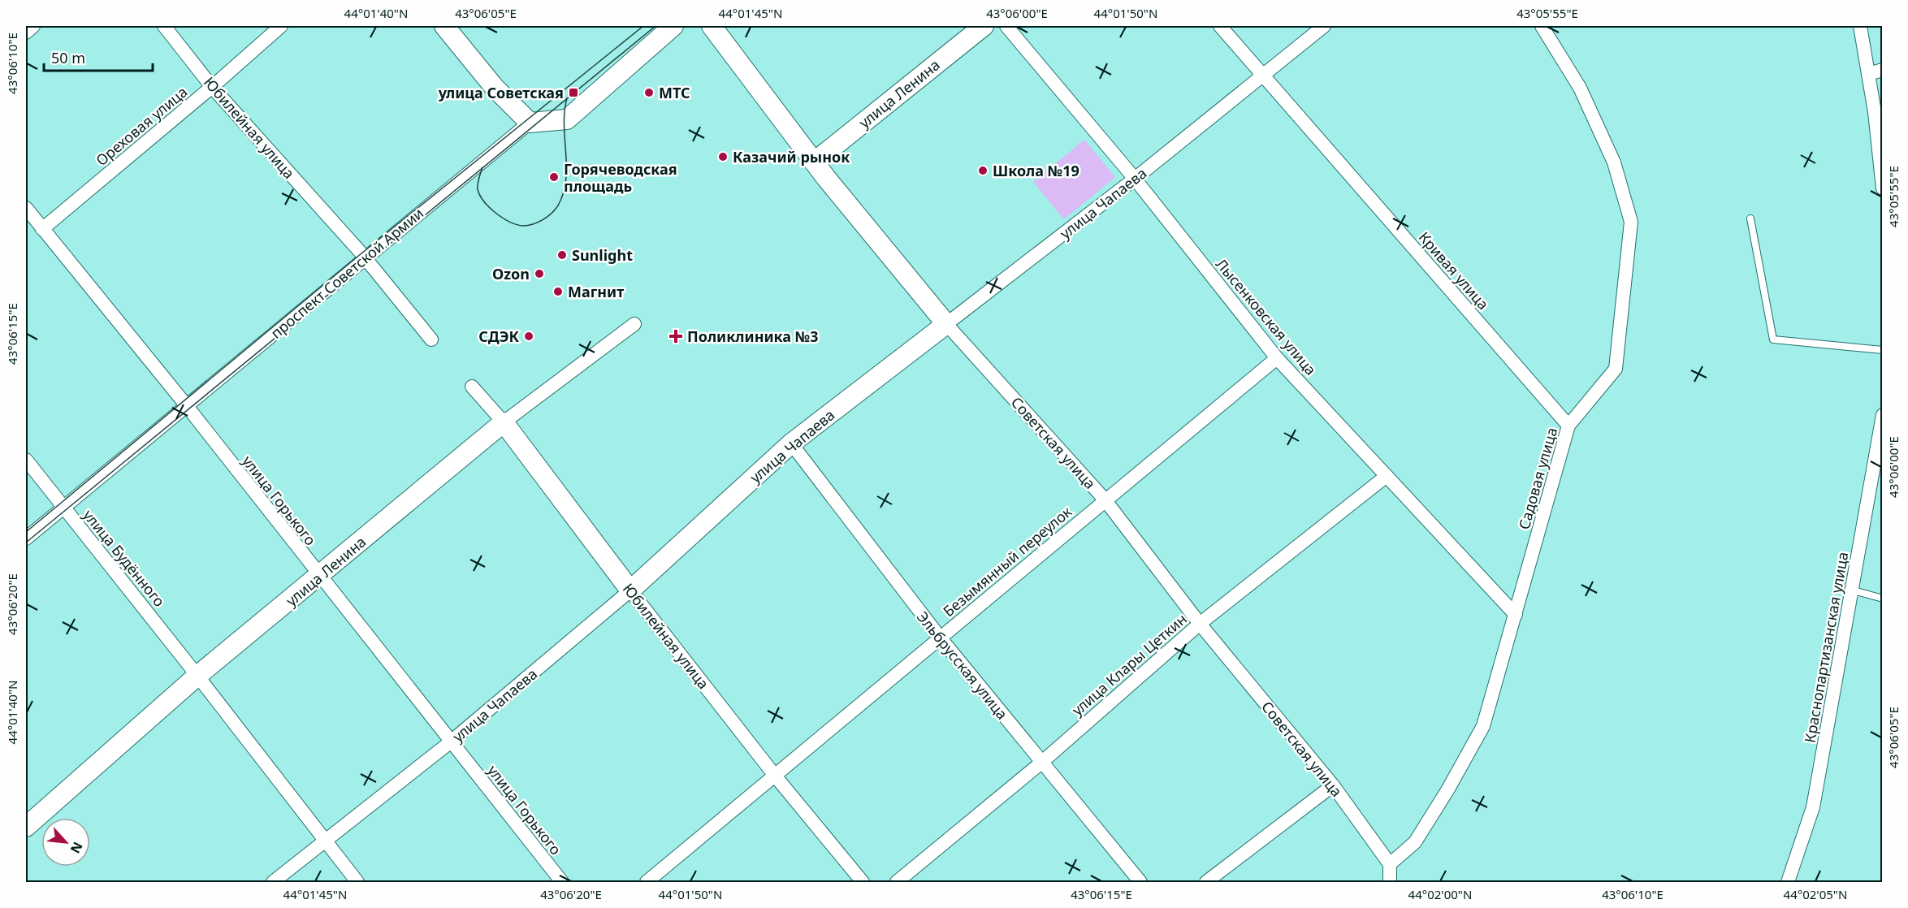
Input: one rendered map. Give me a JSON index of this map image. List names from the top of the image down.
{
  "streets": {
    "main road": [
      "улица Ленина",
      "Юбилейная улица",
      "улица Чапаева",
      "Советская улица"
    ],
    "street": [
      "Ореховая улица",
      "Кривая улица",
      "проспект Советской Армии",
      "Лысенковская улица",
      "Садовая улица",
      "улица Горького",
      "улица Будённого",
      "Безымянный переулок",
      "Краснопартизанская улица",
      "улица Клары Цеткин",
      "Эльбрусская улица"
    ]
  },
  "crossings": [
    ["улица Ленина", "Юбилейная улица"],
    ["улица Ленина", "Советская улица"],
    ["улица Ленина", "улица Горького"],
    ["улица Ленина", "улица Будённого"],
    ["Ореховая улица", "Юбилейная улица"],
    ["Ореховая улица", "улица Горького"],
    ["Юбилейная улица", "улица Чапаева"],
    ["Юбилейная улица", "проспект Советской Армии"],
    ["Юбилейная улица", "Безымянный переулок"],
    ["улица Чапаева", "Кривая улица"],
    ["улица Чапаева", "Лысенковская улица"],
    ["улица Чапаева", "Советская улица"],
    ["улица Чапаева", "улица Горького"],
    ["улица Чапаева", "улица Будённого"],
    ["улица Чапаева", "Эльбрусская улица"],
    ["Кривая улица", "Садовая улица"],
    ["проспект Советской Армии", "улица Горького"],
    ["проспект Советской Армии", "улица Будённого"],
    ["Лысенковская улица", "Садовая улица"],
    ["Лысенковская улица", "Безымянный переулок"],
    ["Лысенковская улица", "улица Клары Цеткин"],
    ["Советская улица", "Садовая улица"],
    ["Советская улица", "Безымянный переулок"],
    ["Советская улица", "улица Клары Цеткин"],
    ["Безымянный переулок", "Эльбрусская улица"],
    ["улица Клары Цеткин", "Эльбрусская улица"]
  ],
  "places": {
    "transit": ["улица Советская"],
    "other": [
      "МТС",
      "Казачий рынок",
      "Школа №19",
      "Горячеводская площадь",
      "Sunlight",
      "Ozon",
      "Магнит",
      "СДЭК"
    ],
    "health": ["Поликлиника №3"]
  },
  "scale_bar": "50 m",
  "north": "bottom right",
  "coordinates": [
    "44°01'40\"N",
    "43°06'05\"E",
    "44°01'45\"N",
    "43°06'00\"E",
    "44°01'50\"N",
    "43°05'55\"E",
    "43°06'10\"E",
    "43°06'15\"E",
    "43°06'20\"E",
    "44°02'00\"N",
    "44°02'05\"N"
  ]
}
